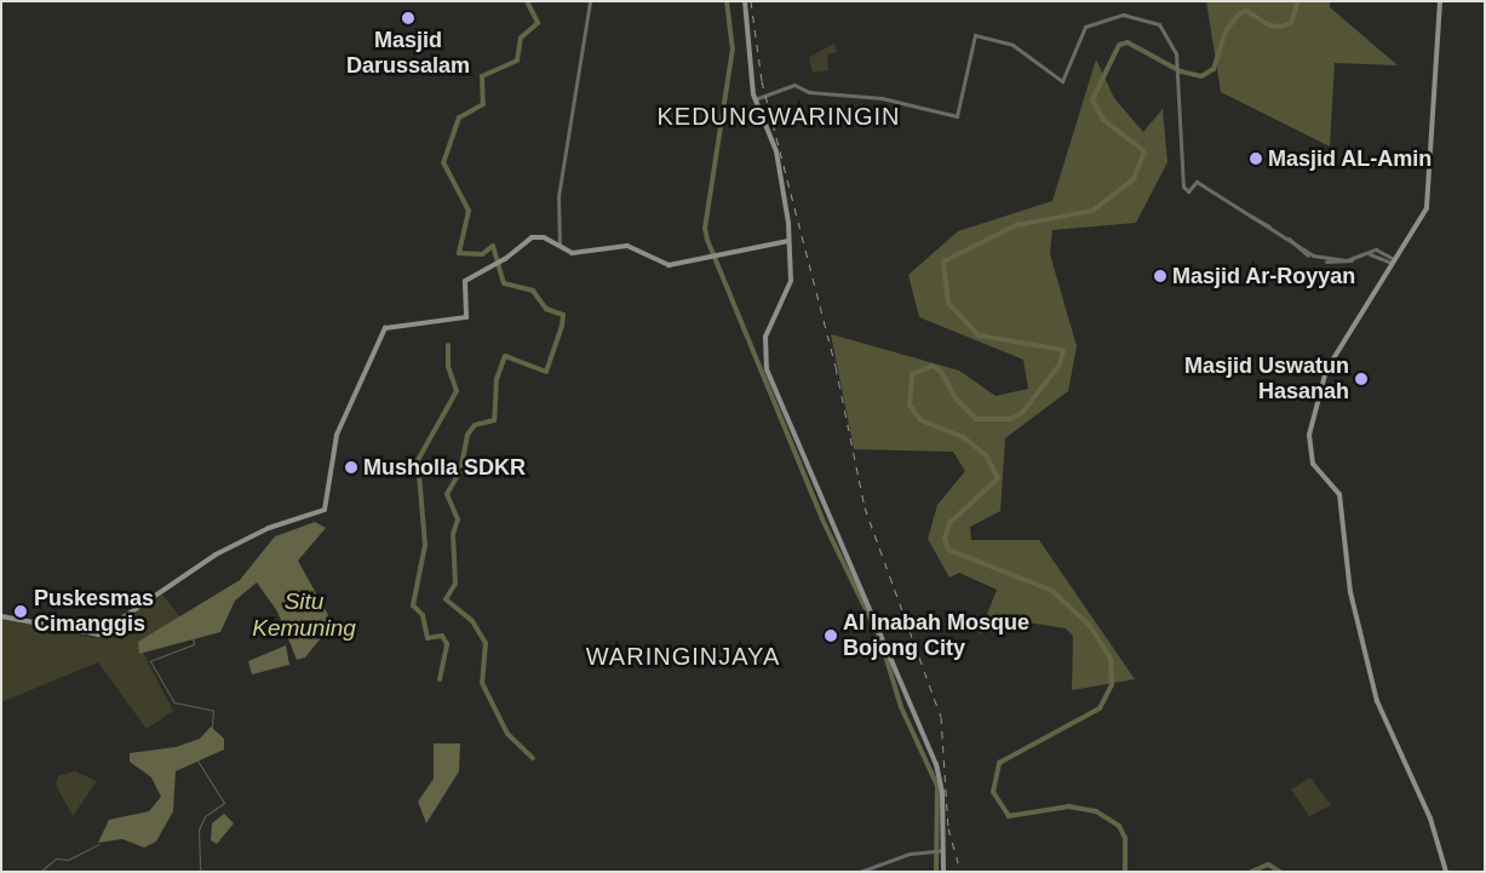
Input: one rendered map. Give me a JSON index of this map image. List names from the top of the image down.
{
  "districts": ["KEDUNGWARINGIN", "WARINGINJAYA"],
  "water": ["Situ Kemuning"],
  "places": [
    "Masjid Darussalam",
    "Masjid AL-Amin",
    "Masjid Ar-Royyan",
    "Masjid Uswatun Hasanah",
    "Musholla SDKR",
    "Puskesmas Cimanggis",
    "Al Inabah Mosque Bojong City"
  ]
}
